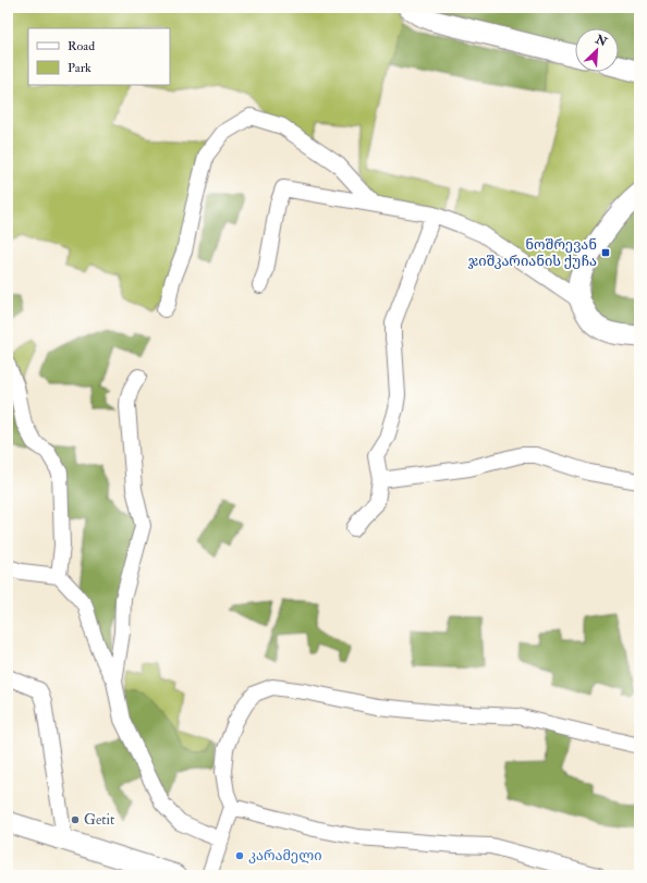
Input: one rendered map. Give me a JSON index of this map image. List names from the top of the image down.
{
  "places": {
    "transit": ["ნოშრევან ჯიშკარიანის ქუჩა"],
    "other": ["Getit", "კარამელი"]
  },
  "legend": ["Road", "Park"],
  "north": "top right"
}
